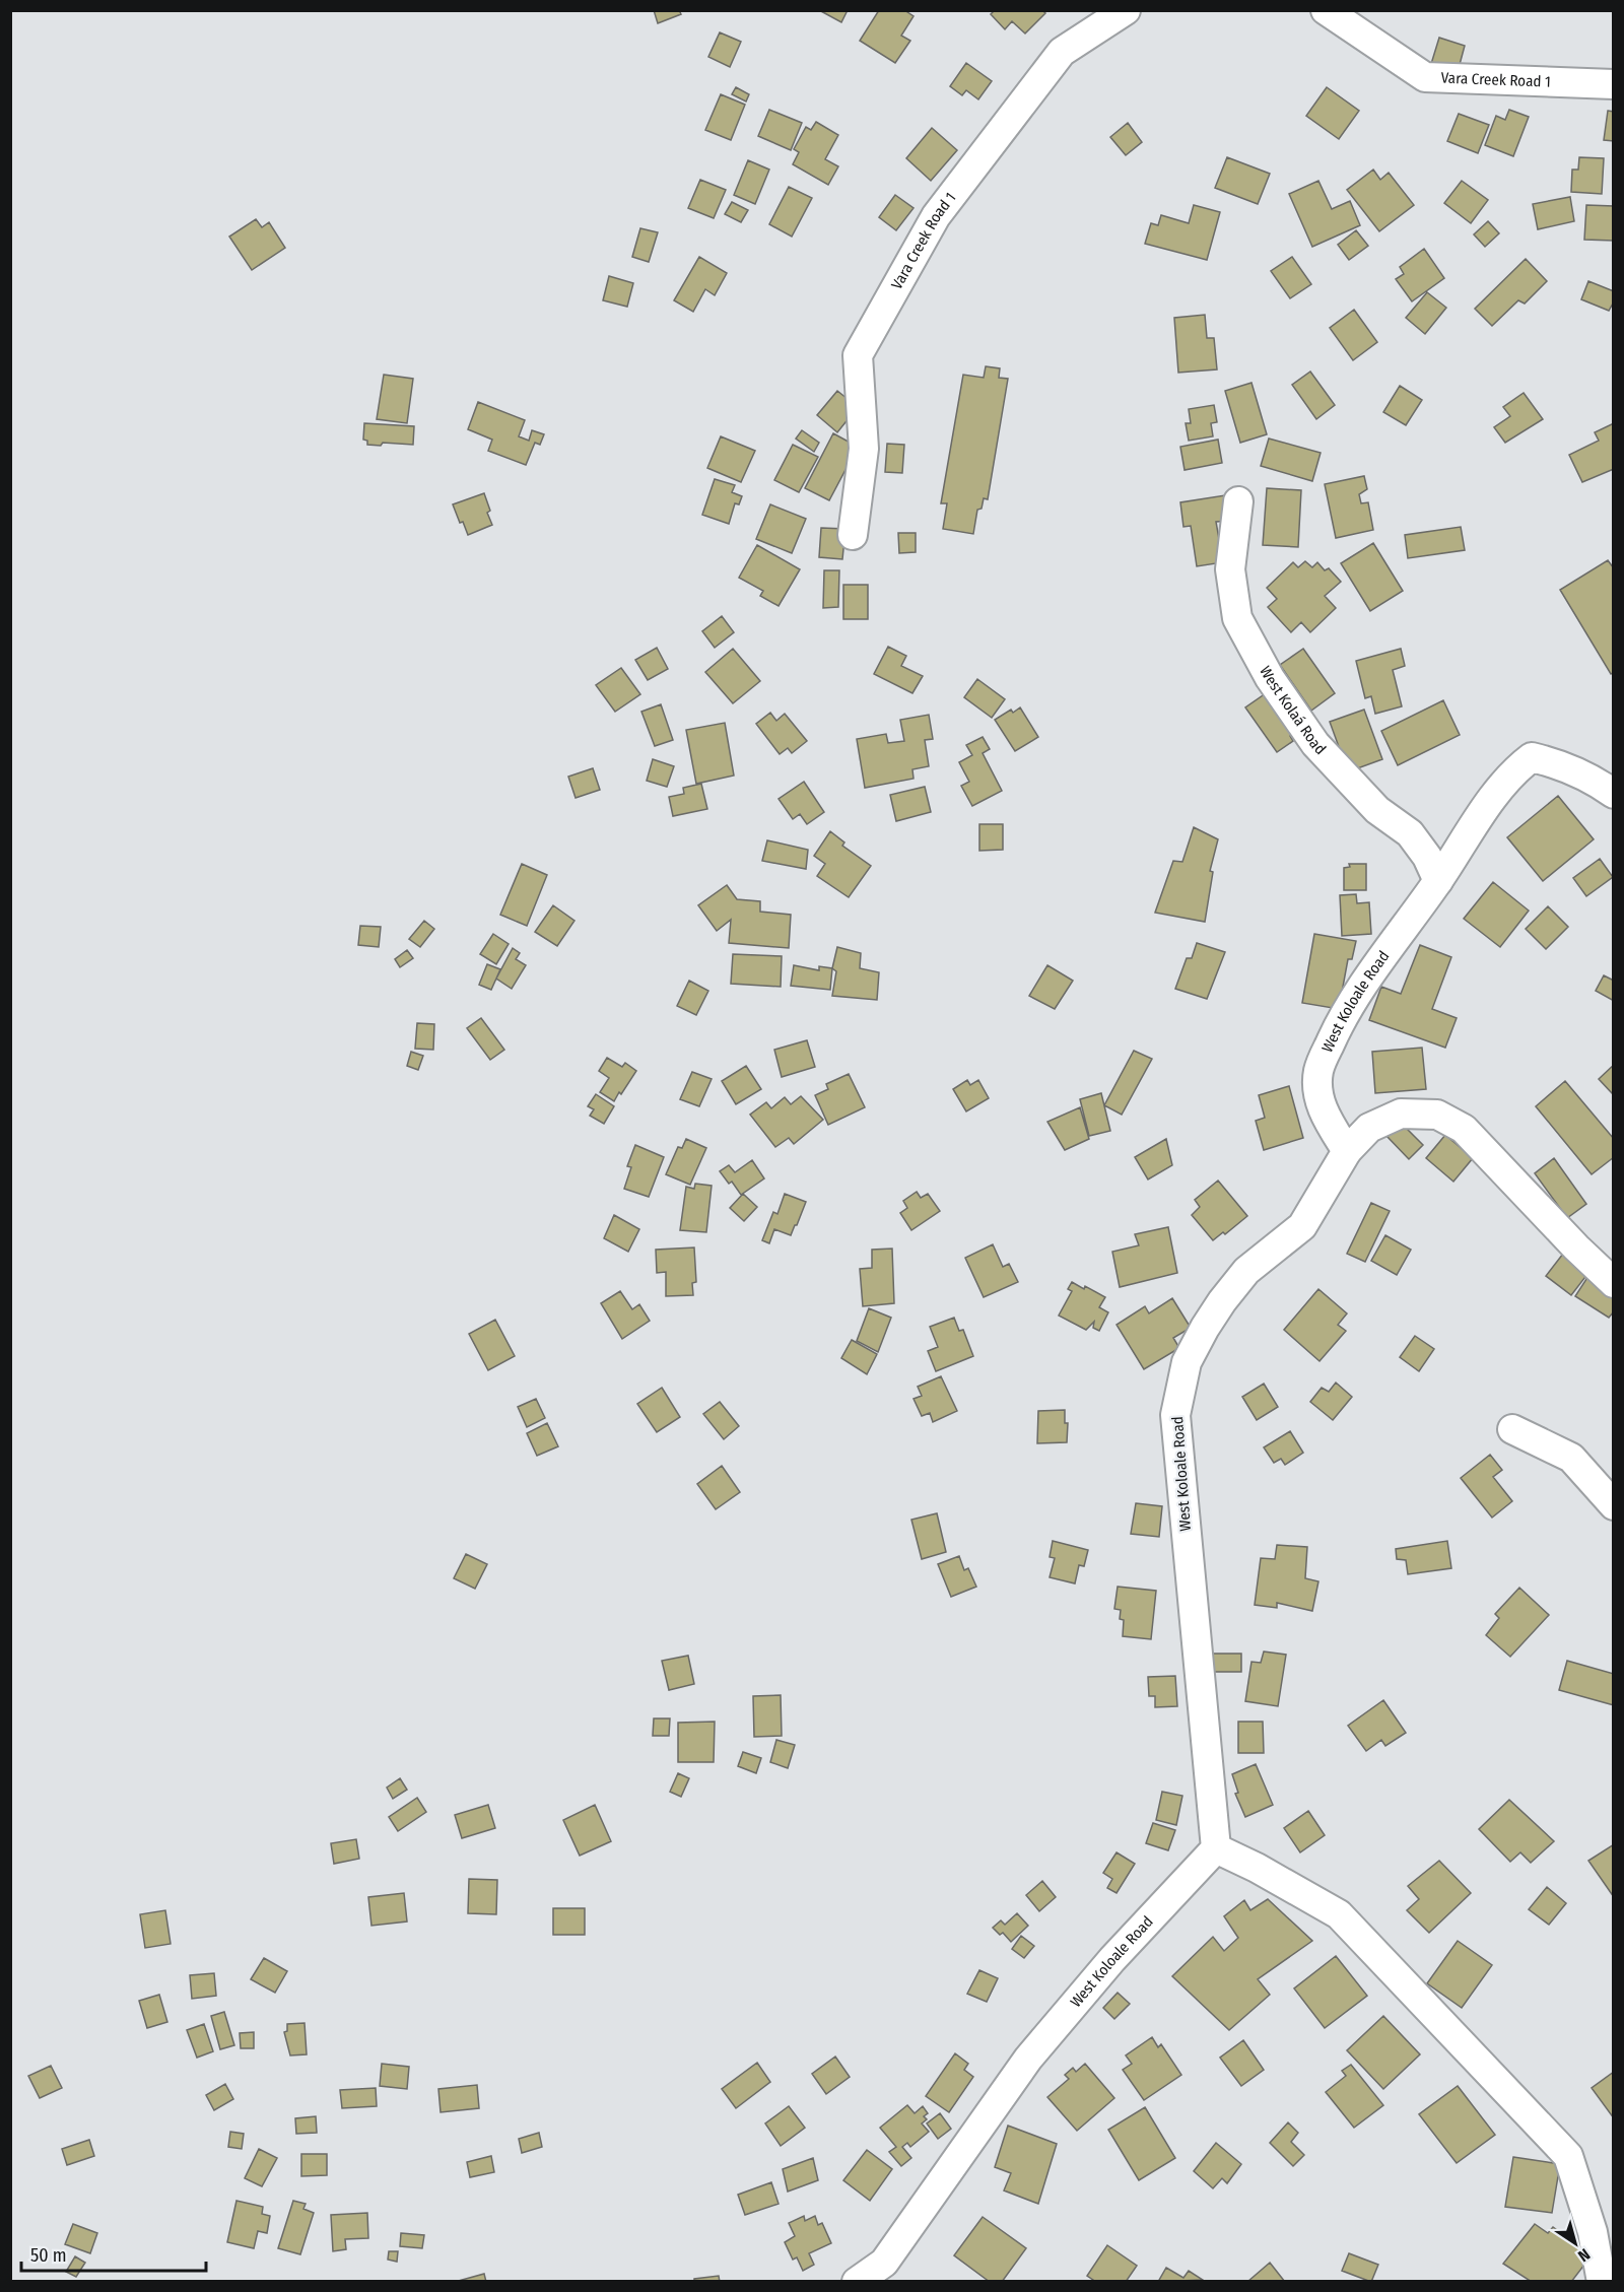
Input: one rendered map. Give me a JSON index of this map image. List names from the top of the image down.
{
  "streets": {
    "street": ["Vara Creek Road 1", "West Kolaá Road", "West Koloale Road"]
  },
  "crossings": [
    ["West Kolaá Road", "West Koloale Road"]
  ],
  "scale_bar": "50 m",
  "north": "bottom right"
}
